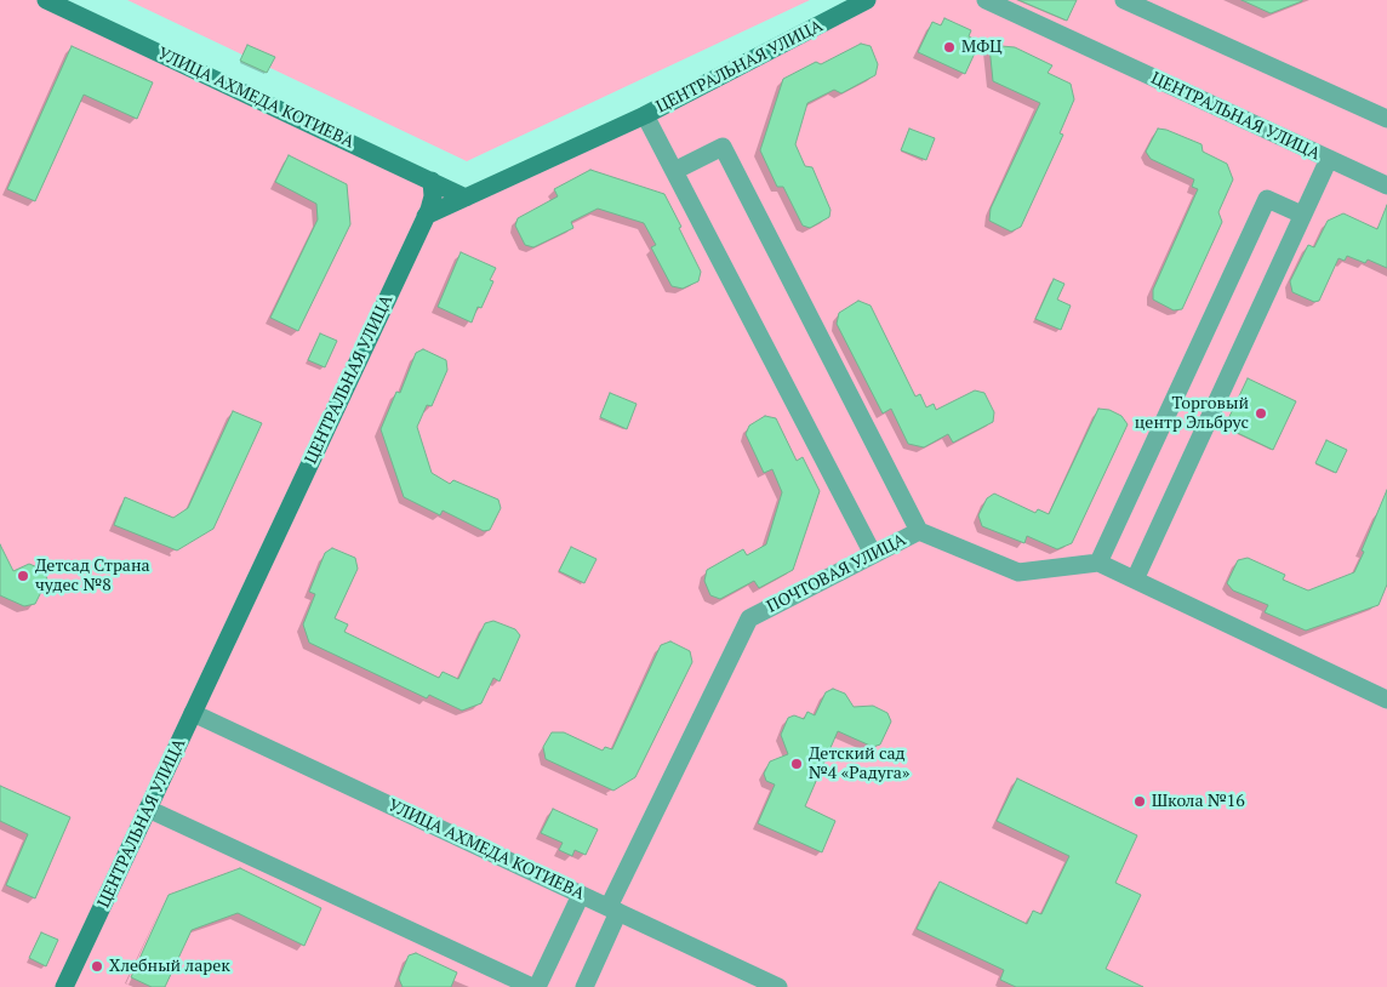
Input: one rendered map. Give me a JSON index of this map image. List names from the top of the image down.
{
  "streets": {
    "street": ["ЦЕНТРАЛЬНАЯ УЛИЦА", "УЛИЦА АХМЕДА КОТИЕВА", "ПОЧТОВАЯ УЛИЦА"]
  },
  "crossings": [
    ["ЦЕНТРАЛЬНАЯ УЛИЦА", "УЛИЦА АХМЕДА КОТИЕВА"],
    ["УЛИЦА АХМЕДА КОТИЕВА", "ПОЧТОВАЯ УЛИЦА"]
  ],
  "places": [
    "МФЦ",
    "Торговый центр Эльбрус",
    "Детсад Страна чудес №8",
    "Детский сад №4 «Радуга»",
    "Школа №16",
    "Хлебный ларек"
  ]
}
